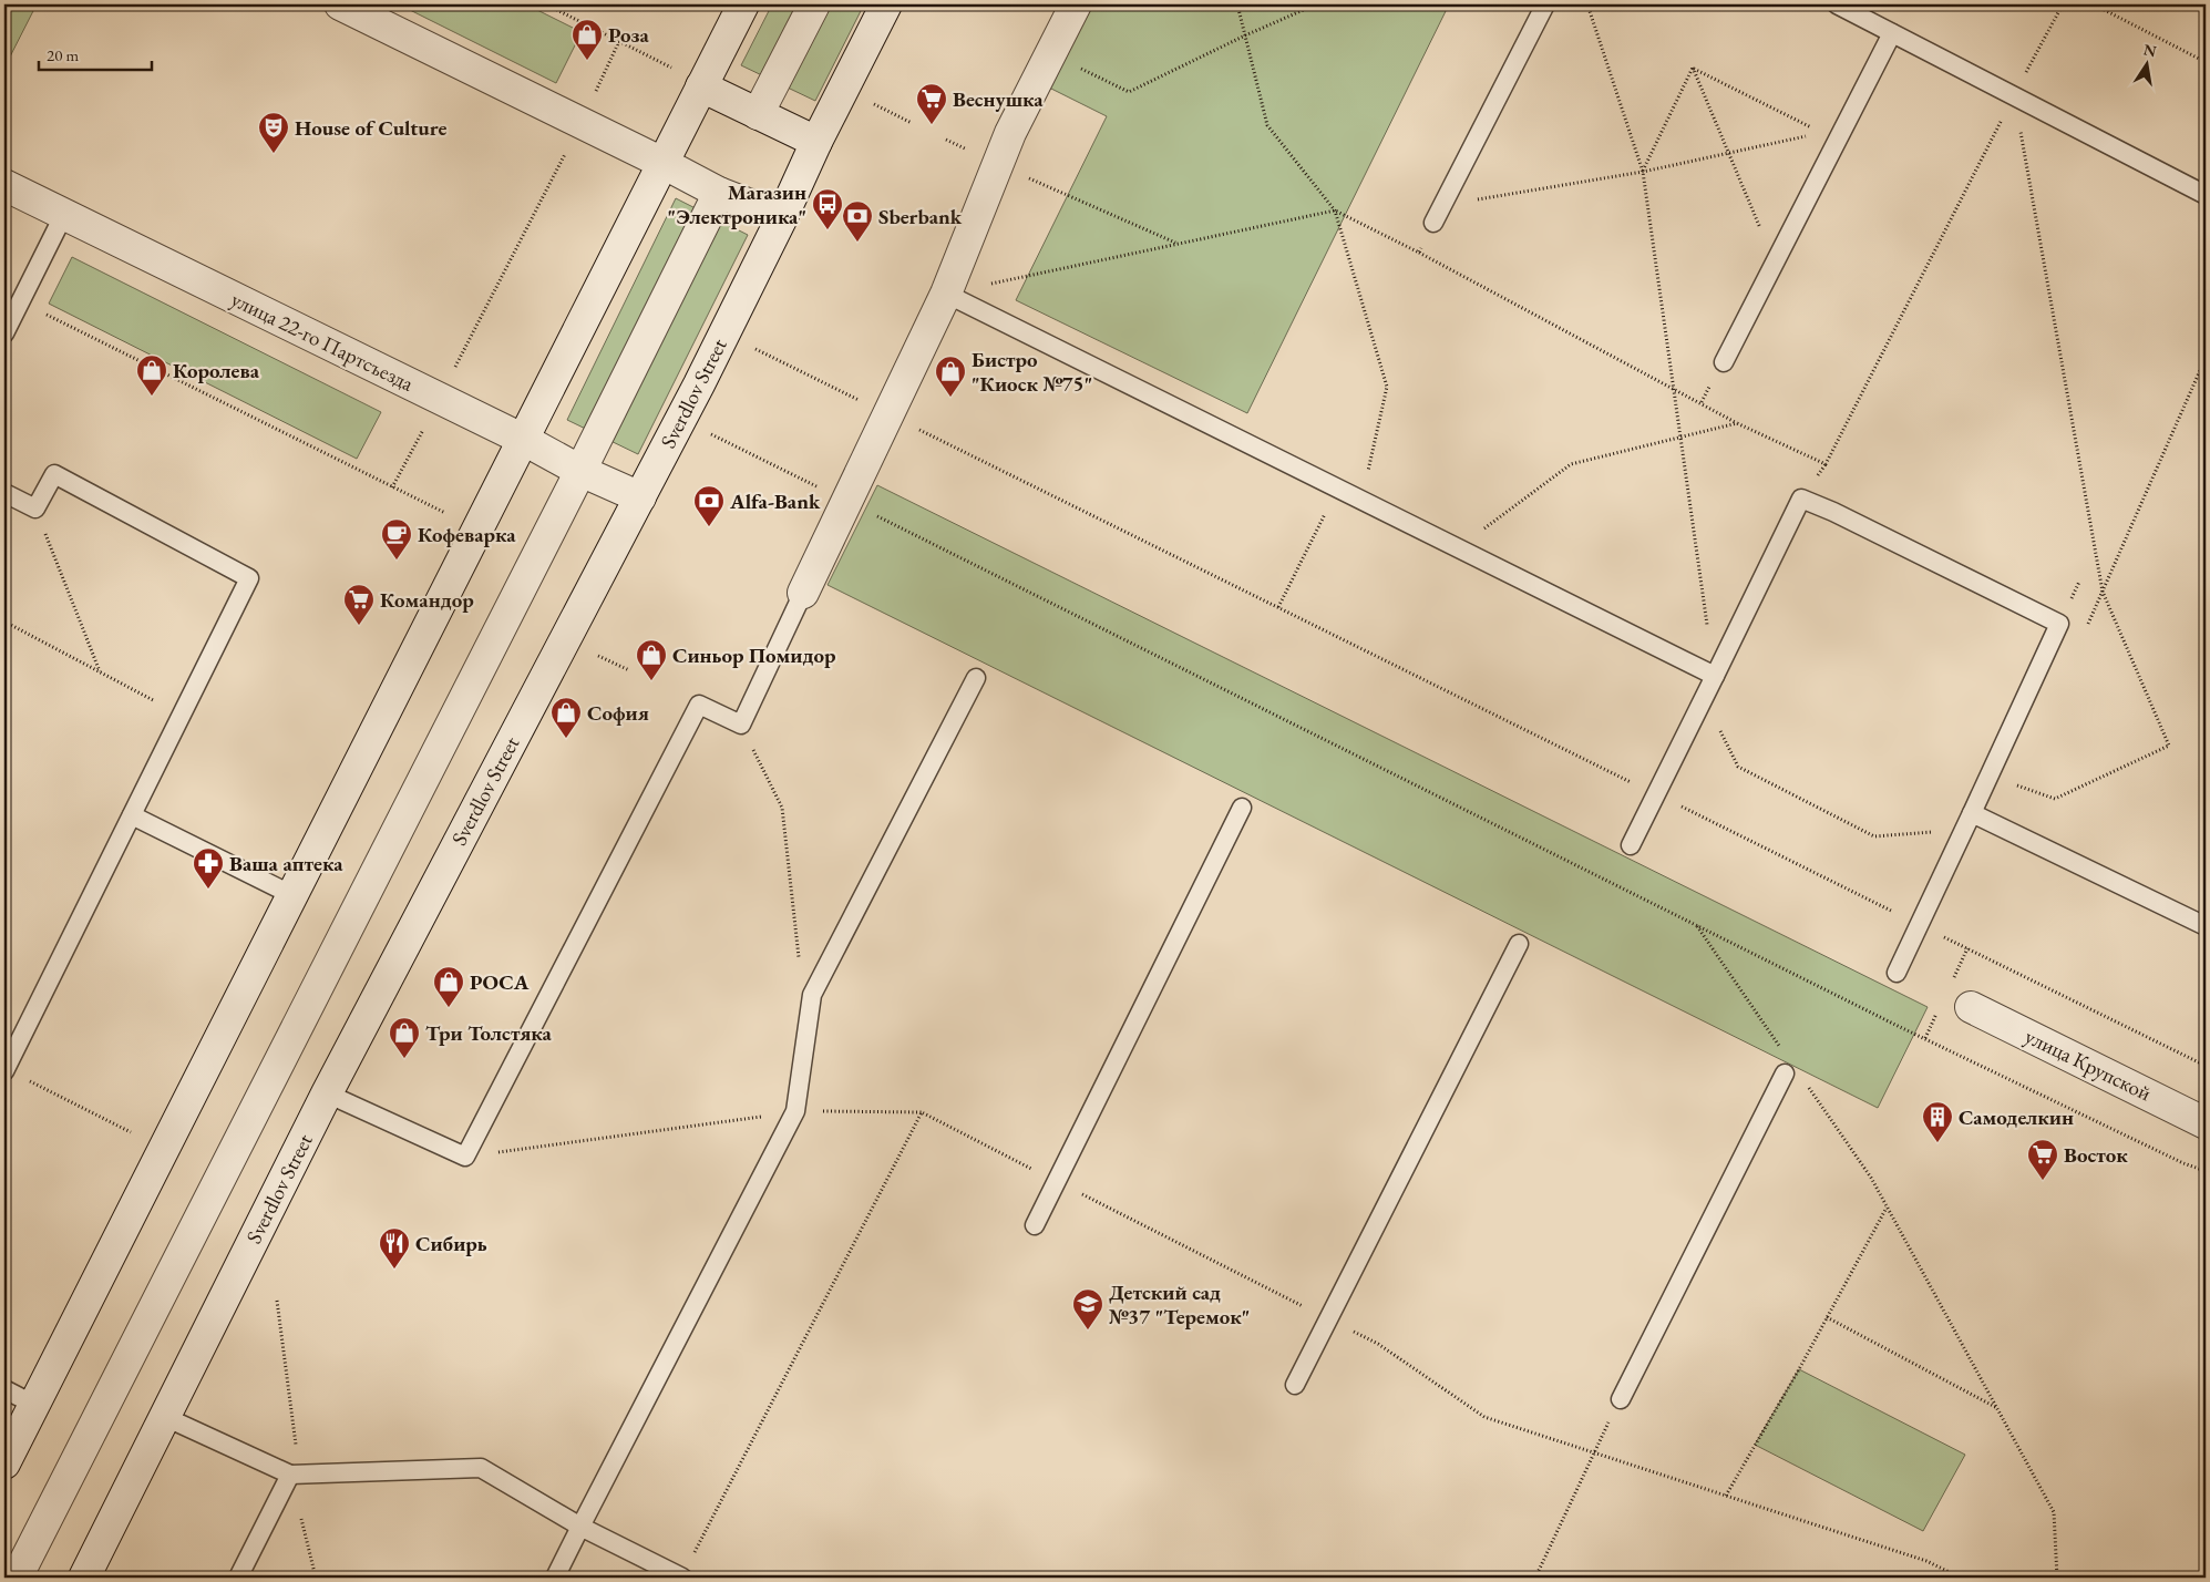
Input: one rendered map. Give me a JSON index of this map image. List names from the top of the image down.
{
  "streets": {
    "street": ["улица 22-го Партсъезда", "Sverdlov Street", "улица Крупской"]
  },
  "crossings": [
    ["улица 22-го Партсъезда", "Sverdlov Street"]
  ],
  "places": {
    "shop": [
      "Роза",
      "Королева",
      "Бистро \"Киоск №75\"",
      "Синьор Помидор",
      "София",
      "РОСА",
      "Три Толстяка"
    ],
    "supermarket": ["Веснушка", "Командор", "Восток"],
    "theatre": ["House of Culture"],
    "bus stop": ["Магазин \"Электроника\""],
    "bank": ["Sberbank", "Alfa-Bank"],
    "cafe": ["Кофеварка"],
    "pharmacy": ["Ваша аптека"],
    "building": ["Самоделкин"],
    "restaurant": ["Сибирь"],
    "school or university": ["Детский сад №37 \"Теремок\""]
  },
  "scale_bar": "20 m",
  "north": "top"
}
